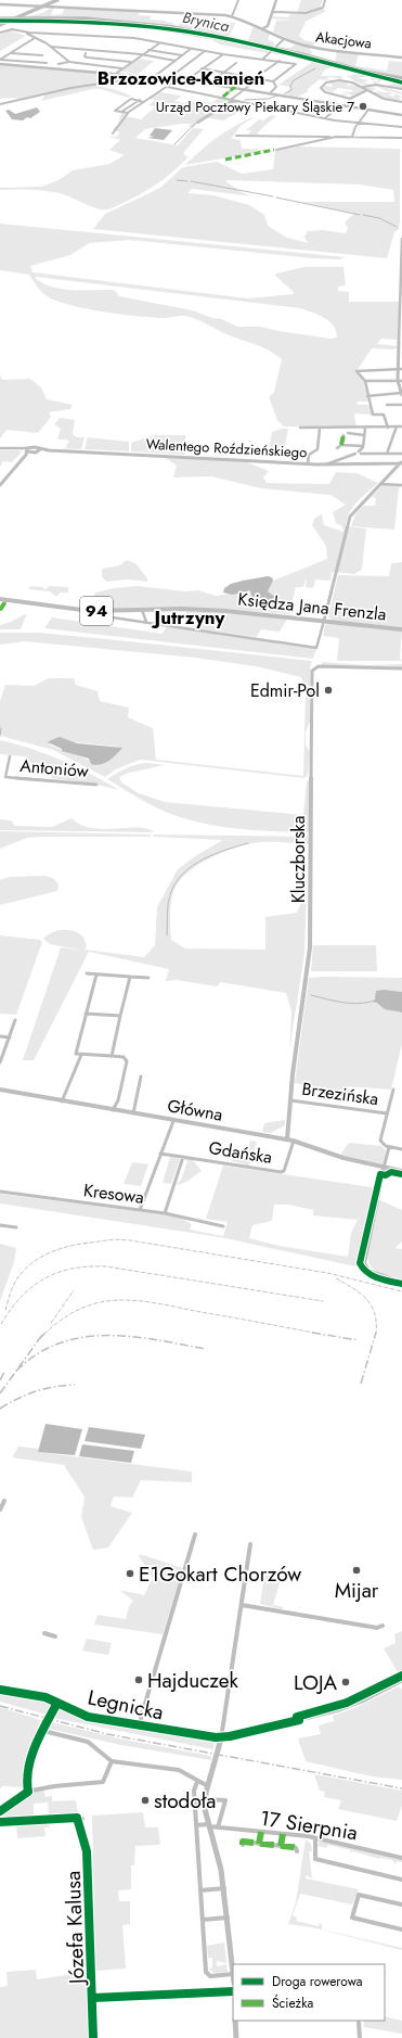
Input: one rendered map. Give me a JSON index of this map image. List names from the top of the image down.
{
  "streets": {
    "main road": ["Księdza Jana Frenzla", "94"],
    "street": [
      "Akacjowa",
      "Walentego Roździeńskiego",
      "Antoniów",
      "Kluczborska",
      "Brzezińska",
      "Główna",
      "Gdańska",
      "Kresowa",
      "Legnicka",
      "17 Sierpnia",
      "Józefa Kalusa"
    ]
  },
  "crossings": [
    ["Księdza Jana Frenzla", "94"],
    ["Kluczborska", "Brzezińska"],
    ["Kluczborska", "Główna"],
    ["Główna", "Gdańska"]
  ],
  "districts": ["Brzozowice-Kamień", "Jutrzyny"],
  "water": ["Brynica"],
  "places": [
    "Urząd Pocztowy Piekary Śląskie 7",
    "Edmir-Pol",
    "Mijar",
    "E1Gokart Chorzów",
    "Hajduczek",
    "LOJA",
    "stodoła"
  ],
  "legend": ["Droga rowerowa", "Ścieżka"]
}
